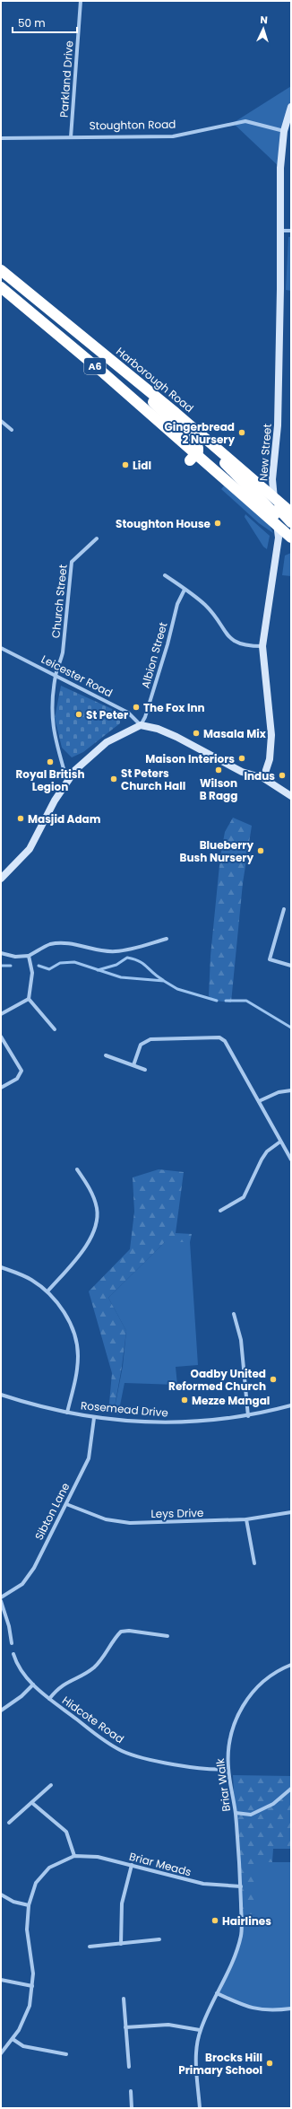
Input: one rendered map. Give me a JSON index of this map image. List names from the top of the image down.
{
  "streets": {
    "highway": ["A6", "Harborough Road"],
    "main road": ["New Street"],
    "street": [
      "Parkland Drive",
      "Stoughton Road",
      "Church Street",
      "Albion Street",
      "Leicester Road",
      "Rosemead Drive",
      "Sibton Lane",
      "Leys Drive",
      "Hidcote Road",
      "Briar Walk",
      "Briar Meads"
    ]
  },
  "crossings": [
    ["Parkland Drive", "Stoughton Road"],
    ["Stoughton Road", "New Street"],
    ["A6", "Harborough Road"],
    ["A6", "New Street"],
    ["Harborough Road", "New Street"],
    ["Church Street", "Leicester Road"],
    ["Albion Street", "Leicester Road"],
    ["Rosemead Drive", "Sibton Lane"],
    ["Sibton Lane", "Leys Drive"],
    ["Hidcote Road", "Briar Walk"],
    ["Briar Walk", "Briar Meads"]
  ],
  "places": [
    "Gingerbread 2 Nursery",
    "Lidl",
    "Stoughton House",
    "The Fox Inn",
    "St Peter",
    "Masala Mix",
    "Maison Interiors",
    "Royal British Legion",
    "Wilson B Ragg",
    "Indus",
    "St Peters Church Hall",
    "Masjid Adam",
    "Blueberry Bush Nursery",
    "Oadby United Reformed Church",
    "Mezze Mangal",
    "Hairlines",
    "Brocks Hill Primary School"
  ],
  "scale_bar": "50 m",
  "north": "top"
}
